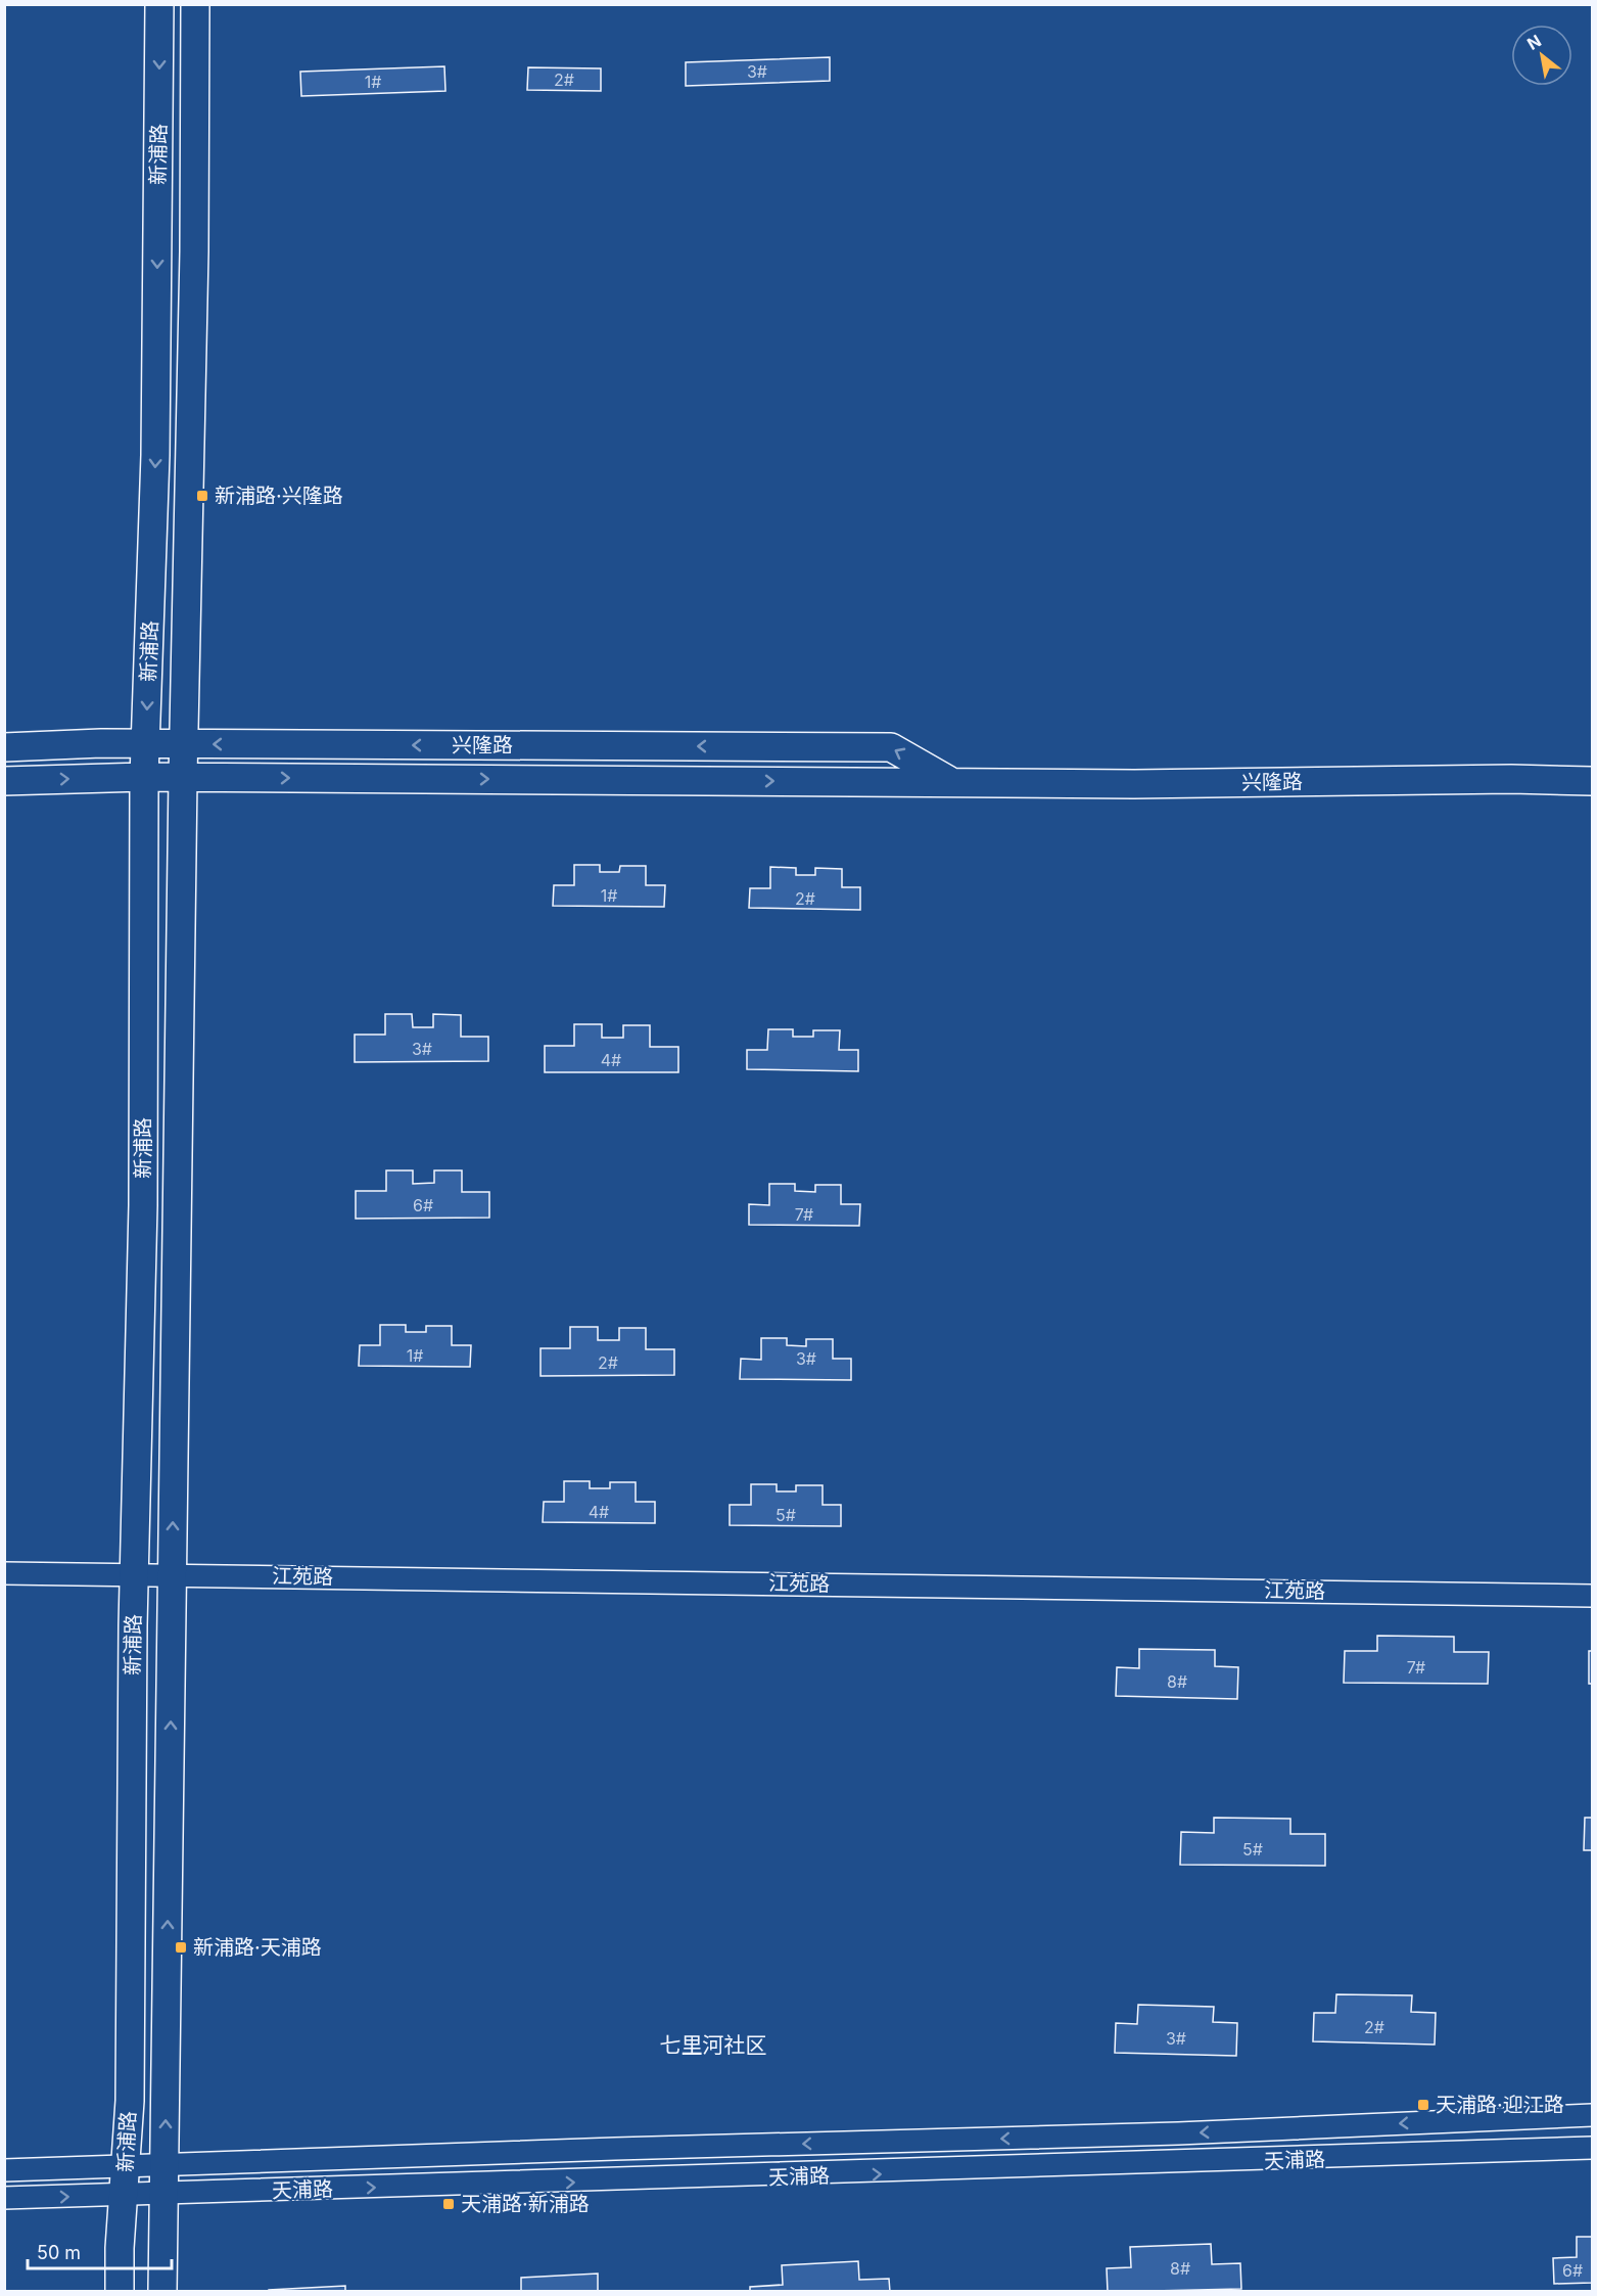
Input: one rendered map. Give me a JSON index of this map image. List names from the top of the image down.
{
  "streets": {
    "main road": ["新浦路", "兴隆路"],
    "street": ["江苑路", "天浦路"]
  },
  "crossings": [
    ["新浦路", "兴隆路"],
    ["新浦路", "江苑路"],
    ["新浦路", "天浦路"]
  ],
  "districts": ["七里河社区"],
  "places": {
    "transit": [
      "新浦路·兴隆路",
      "新浦路·天浦路",
      "天浦路·迎江路",
      "天浦路·新浦路"
    ]
  },
  "house_numbers": [
    "3#",
    "2#",
    "1#",
    "1#",
    "2#",
    "3#",
    "4#",
    "6#",
    "7#",
    "1#",
    "3#",
    "2#",
    "4#",
    "5#",
    "7#",
    "8#",
    "5#",
    "2#",
    "3#",
    "8#",
    "6#"
  ],
  "scale_bar": "50 m",
  "north": "top left"
}
